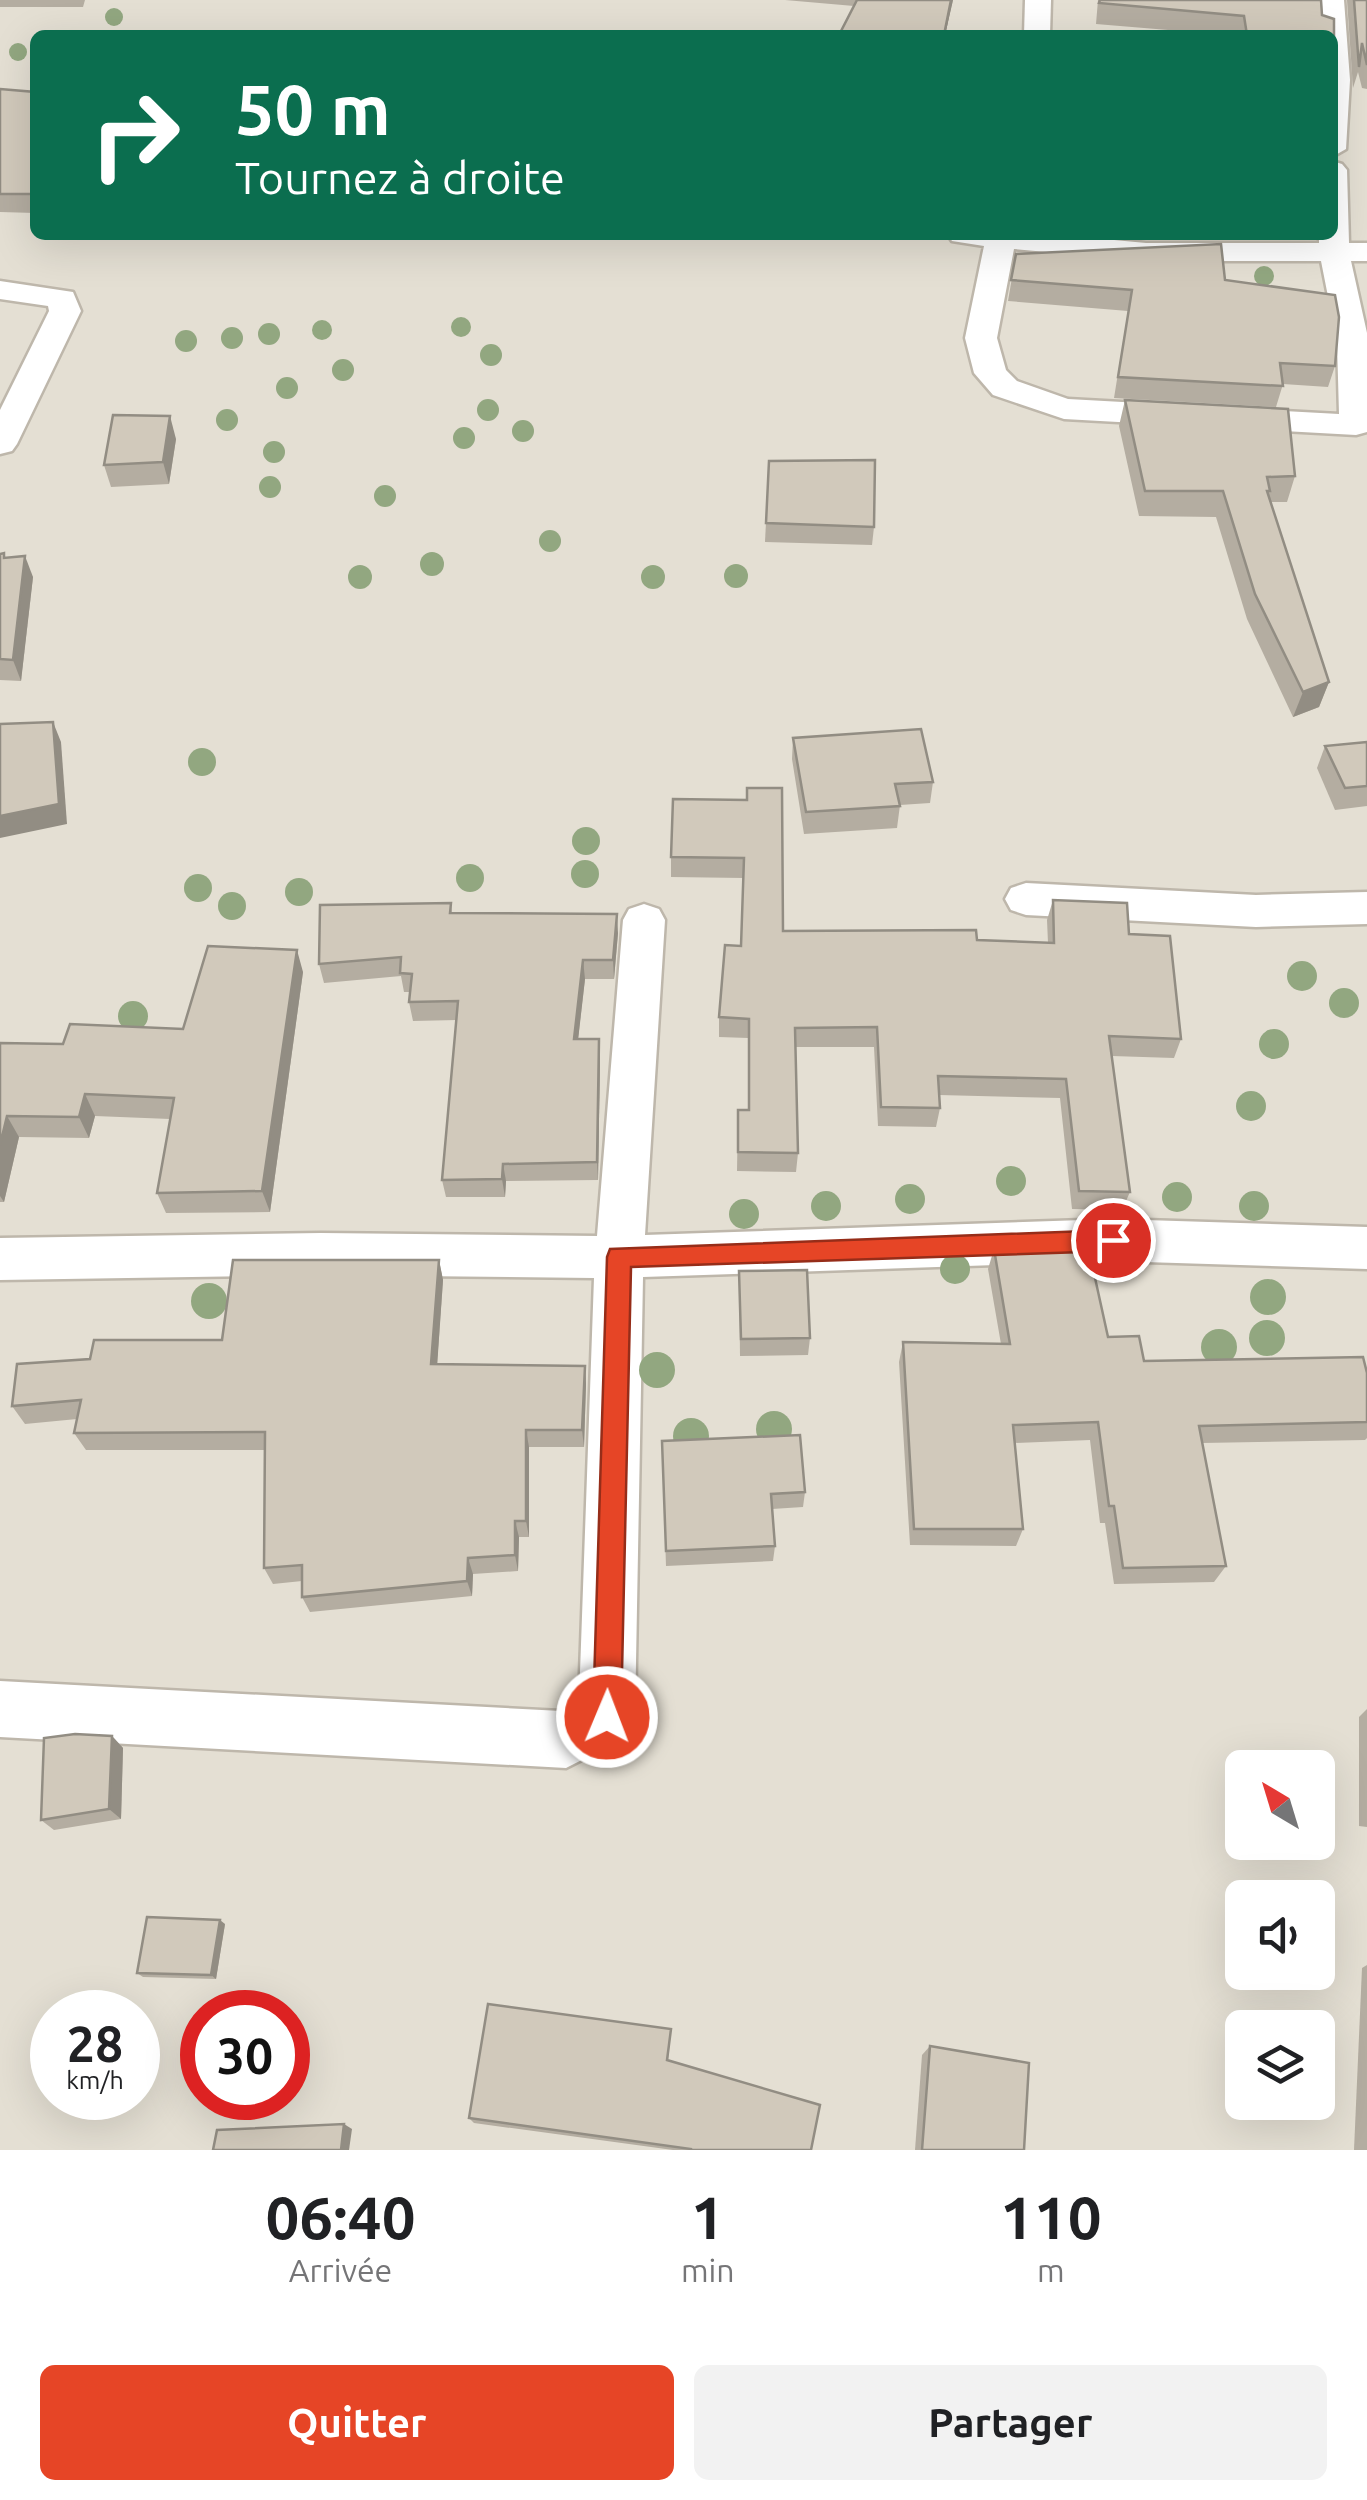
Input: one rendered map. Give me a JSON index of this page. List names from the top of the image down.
{
  "north": "top left",
  "page": {
    "turn": ["50 m", "Tournez à droite"],
    "speed": "28 km/h",
    "limit": "30",
    "eta": [
      "06:40",
      "Arrivée",
      "1",
      "min",
      "110",
      "m"
    ],
    "buttons": ["Quitter", "Partager"]
  }
}
